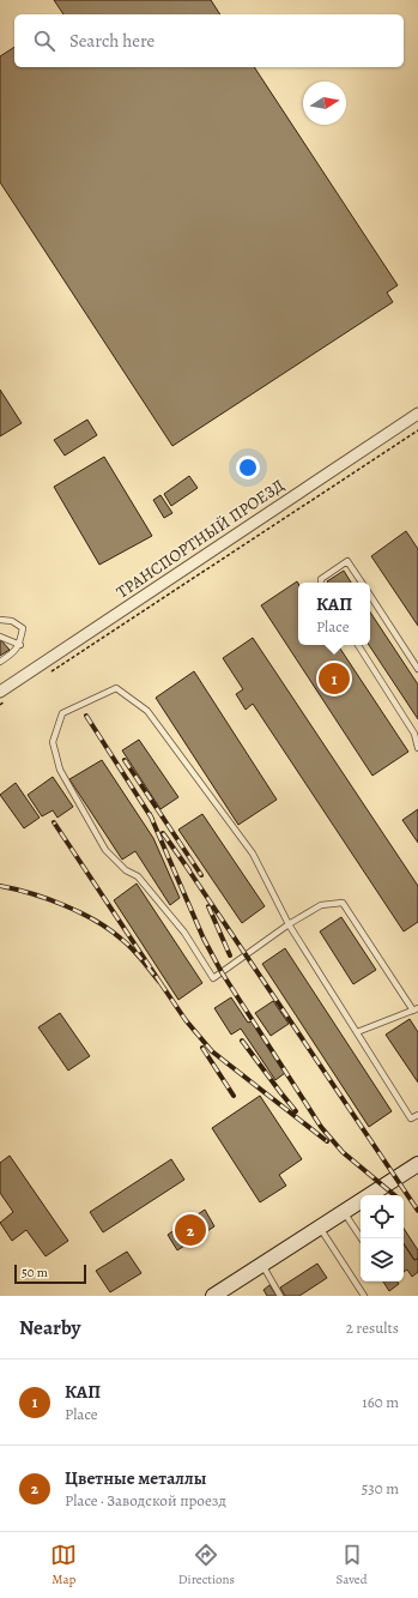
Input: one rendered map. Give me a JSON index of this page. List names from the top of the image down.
{
  "streets": {
    "street": ["ТРАНСПОРТНЫЙ ПРОЕЗД"]
  },
  "scale_bar": "50 m",
  "north": "right",
  "page": {
    "search": "Search here",
    "popup": ["КАП", "Place"],
    "pins": ["1", "2"],
    "scale": "50 m",
    "heading": ["Nearby", "2 results"],
    "list": [
      {
        "mark": "1",
        "name": "КАП",
        "note": "Place",
        "value": "160 m"
      },
      {
        "mark": "2",
        "name": "Цветные металлы",
        "note": "Place · Заводской проезд",
        "value": "530 m"
      }
    ],
    "nav": ["Map", "Directions", "Saved"]
  }
}
